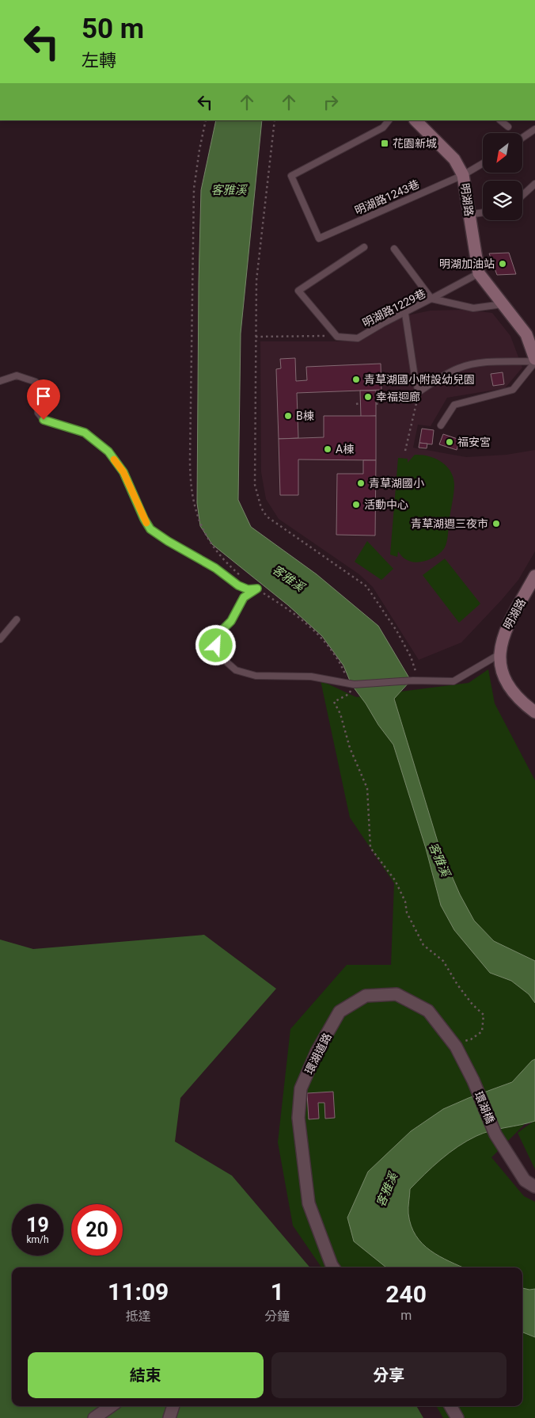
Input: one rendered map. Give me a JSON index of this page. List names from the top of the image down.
{
  "streets": {
    "street": ["明湖路", "環湖道路", "環湖橋"],
    "lane": ["明湖路1243巷", "明湖路1229巷"]
  },
  "crossings": [
    ["明湖路1243巷", "明湖路"],
    ["明湖路", "明湖路1229巷"],
    ["環湖道路", "環湖橋"]
  ],
  "water": ["客雅溪"],
  "places": {
    "transit": ["花園新城"],
    "other": [
      "明湖加油站",
      "青草湖國小附設幼兒園",
      "幸福迴廊",
      "B棟",
      "福安宮",
      "A棟",
      "青草湖國小",
      "活動中心",
      "青草湖週三夜市"
    ]
  },
  "north": "bottom left",
  "page": {
    "turn": ["50 m", "左轉"],
    "speed": "19 km/h",
    "limit": "20",
    "eta": [
      "11:09",
      "抵達",
      "1",
      "分鐘",
      "240",
      "m"
    ],
    "buttons": ["結束", "分享"]
  }
}
